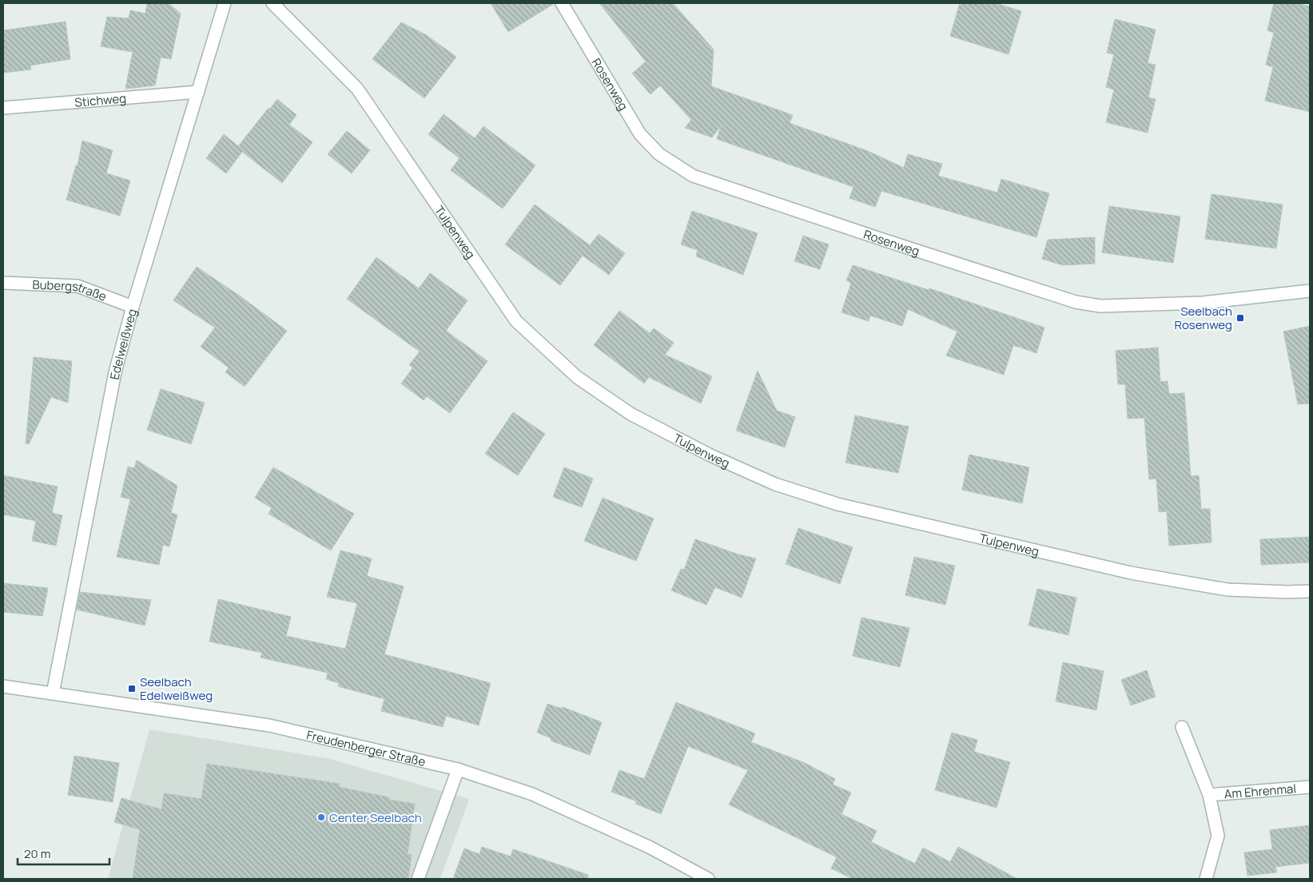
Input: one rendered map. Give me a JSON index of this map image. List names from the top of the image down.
{
  "streets": {
    "street": [
      "Rosenweg",
      "Stichweg",
      "Tulpenweg",
      "Bubergstraße",
      "Edelweißweg",
      "Freudenberger Straße",
      "Am Ehrenmal"
    ]
  },
  "crossings": [
    ["Stichweg", "Edelweißweg"],
    ["Bubergstraße", "Edelweißweg"],
    ["Edelweißweg", "Freudenberger Straße"]
  ],
  "places": {
    "transit": ["Seelbach Rosenweg", "Seelbach Edelweißweg"],
    "other": ["Center Seelbach"]
  },
  "scale_bar": "20 m"
}
